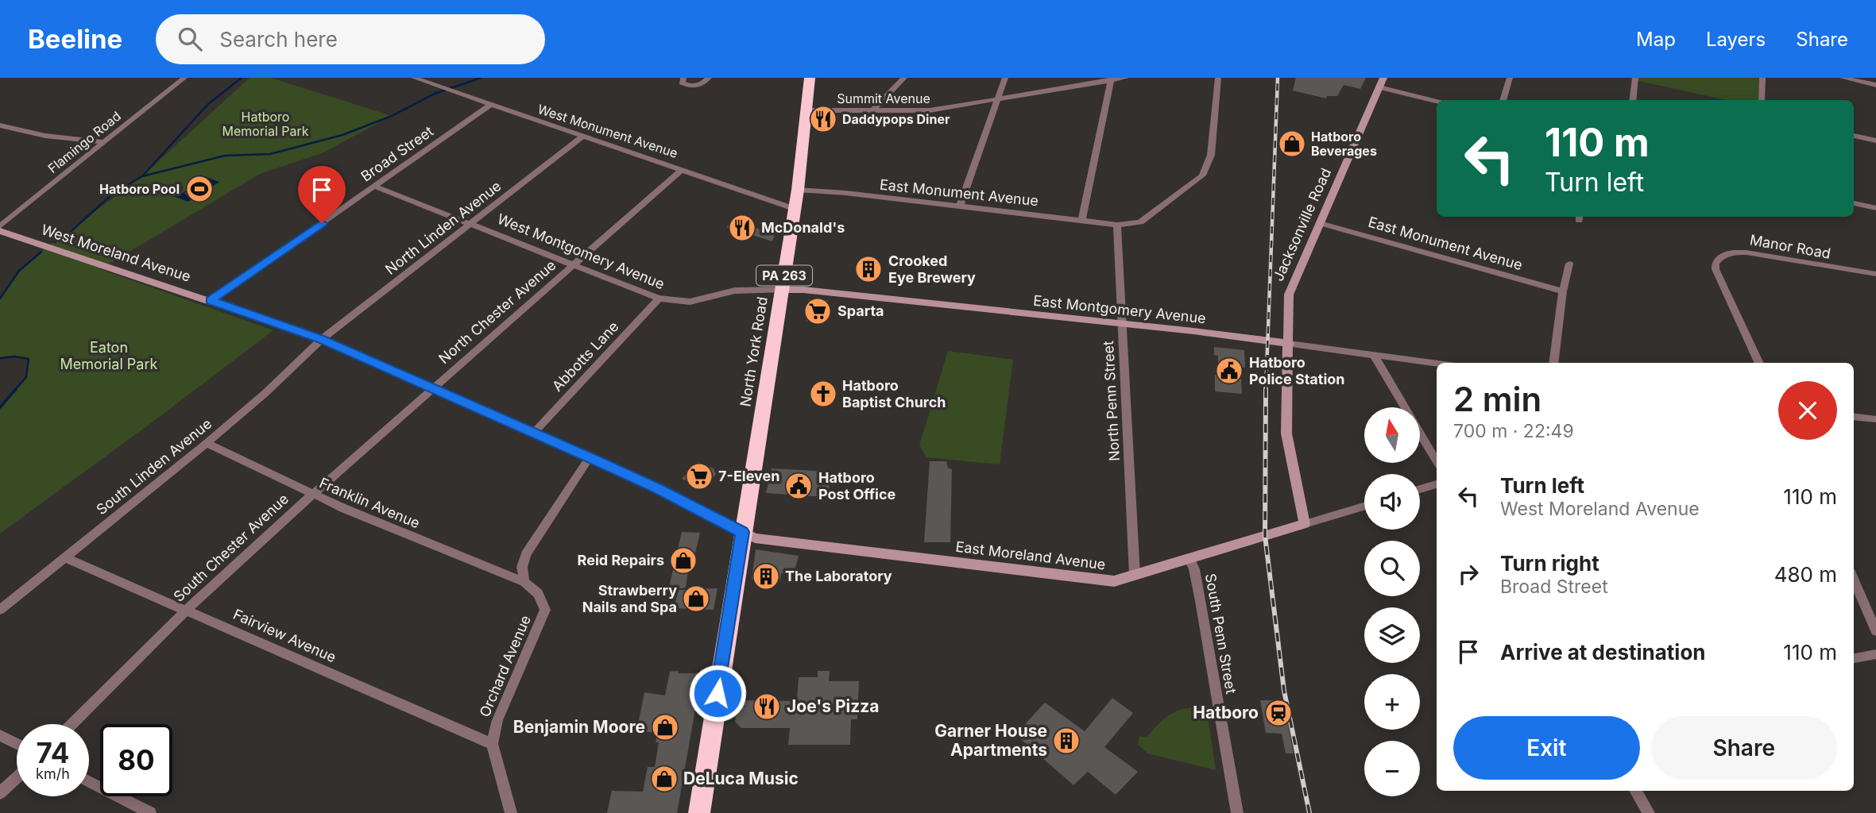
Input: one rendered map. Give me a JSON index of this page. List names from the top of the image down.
{
  "streets": {
    "highway": ["PA 263", "North York Road"],
    "street": [
      "Summit Avenue",
      "West Monument Avenue",
      "Flamingo Road",
      "Broad Street",
      "East Monument Avenue",
      "Jacksonville Road",
      "North Linden Avenue",
      "Manor Road",
      "West Montgomery Avenue",
      "West Moreland Avenue",
      "East Montgomery Avenue",
      "North Chester Avenue",
      "Abbotts Lane",
      "North Penn Street",
      "South Linden Avenue",
      "Franklin Avenue",
      "South Chester Avenue",
      "East Moreland Avenue",
      "South Penn Street",
      "Fairview Avenue",
      "Orchard Avenue"
    ]
  },
  "crossings": [
    ["Summit Avenue", "North York Road"],
    ["West Monument Avenue", "Broad Street"],
    ["West Monument Avenue", "North Linden Avenue"],
    ["West Monument Avenue", "North Chester Avenue"],
    ["West Monument Avenue", "North York Road"],
    ["Broad Street", "West Montgomery Avenue"],
    ["Broad Street", "West Moreland Avenue"],
    ["East Monument Avenue", "Jacksonville Road"],
    ["East Monument Avenue", "North York Road"],
    ["East Monument Avenue", "North Penn Street"],
    ["Jacksonville Road", "East Montgomery Avenue"],
    ["Jacksonville Road", "East Moreland Avenue"],
    ["North Linden Avenue", "West Montgomery Avenue"],
    ["North Linden Avenue", "West Moreland Avenue"],
    ["North Linden Avenue", "South Linden Avenue"],
    ["West Montgomery Avenue", "East Montgomery Avenue"],
    ["West Montgomery Avenue", "North Chester Avenue"],
    ["West Montgomery Avenue", "North York Road"],
    ["West Montgomery Avenue", "Abbotts Lane"],
    ["West Moreland Avenue", "PA 263"],
    ["West Moreland Avenue", "North Chester Avenue"],
    ["West Moreland Avenue", "North York Road"],
    ["West Moreland Avenue", "Abbotts Lane"],
    ["West Moreland Avenue", "South Linden Avenue"],
    ["West Moreland Avenue", "South Chester Avenue"],
    ["West Moreland Avenue", "East Moreland Avenue"],
    ["PA 263", "North York Road"],
    ["PA 263", "East Moreland Avenue"],
    ["East Montgomery Avenue", "North York Road"],
    ["East Montgomery Avenue", "North Penn Street"],
    ["North Chester Avenue", "South Chester Avenue"],
    ["North York Road", "East Moreland Avenue"],
    ["North Penn Street", "East Moreland Avenue"],
    ["South Linden Avenue", "Franklin Avenue"],
    ["South Linden Avenue", "Fairview Avenue"],
    ["Franklin Avenue", "South Chester Avenue"],
    ["Franklin Avenue", "Orchard Avenue"],
    ["South Chester Avenue", "Fairview Avenue"],
    ["East Moreland Avenue", "South Penn Street"],
    ["Fairview Avenue", "Orchard Avenue"]
  ],
  "parks": ["Hatboro Memorial Park", "Eaton Memorial Park"],
  "places": {
    "restaurant": ["Daddypops Diner", "McDonald's", "Joe's Pizza"],
    "shop": [
      "Hatboro Beverages",
      "Reid Repairs",
      "Strawberry Nails and Spa",
      "Benjamin Moore",
      "DeLuca Music"
    ],
    "sports": ["Hatboro Pool"],
    "building": ["Crooked Eye Brewery", "The Laboratory", "Garner House Apartments"],
    "supermarket": ["Sparta", "7-Eleven"],
    "public building": ["Hatboro Police Station", "Hatboro Post Office"],
    "church": ["Hatboro Baptist Church"],
    "station": ["Hatboro"]
  },
  "north": "top",
  "page": {
    "header": "Beeline",
    "search": "Search here",
    "nav": ["Map", "Layers", "Share"],
    "turn": ["110 m", "Turn left"],
    "heading": ["2 min", "700 m · 22:49"],
    "map_buttons": ["+", "−"],
    "list": [
      {
        "name": "Turn left",
        "note": "West Moreland Avenue",
        "value": "110 m"
      },
      {
        "name": "Turn right",
        "note": "Broad Street",
        "value": "480 m"
      },
      {
        "name": "Arrive at destination",
        "value": "110 m"
      }
    ],
    "buttons": ["Exit", "Share"],
    "speed": "74 km/h",
    "limit": "80"
  }
}
